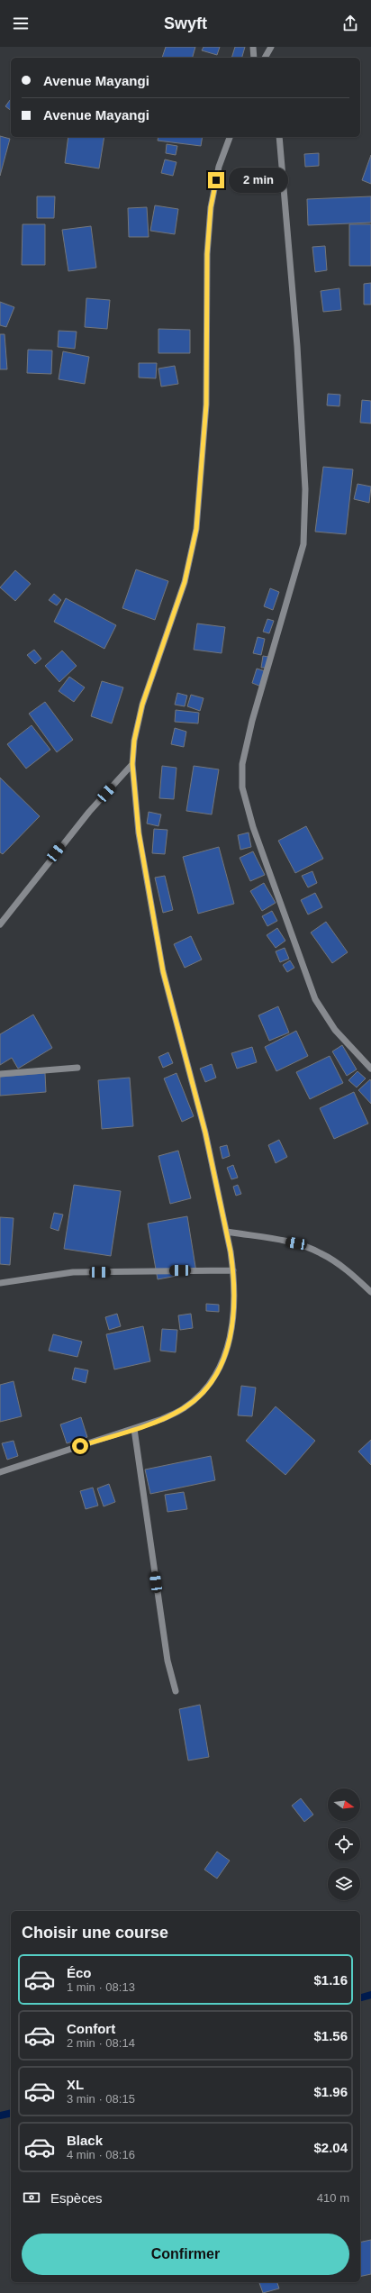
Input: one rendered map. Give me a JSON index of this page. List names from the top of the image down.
{
  "north": "right",
  "page": {
    "header": "Swyft",
    "banner": ["Avenue Mayangi", "Avenue Mayangi"],
    "bubble": "2 min",
    "heading": "Choisir une course",
    "list": [
      {
        "name": "Éco",
        "note": "1 min · 08:13",
        "value": "$1.16"
      },
      {
        "name": "Confort",
        "note": "2 min · 08:14",
        "value": "$1.56"
      },
      {
        "name": "XL",
        "note": "3 min · 08:15",
        "value": "$1.96"
      },
      {
        "name": "Black",
        "note": "4 min · 08:16",
        "value": "$2.04"
      }
    ],
    "pay": ["Espèces", "410 m"],
    "buttons": "Confirmer"
  }
}
